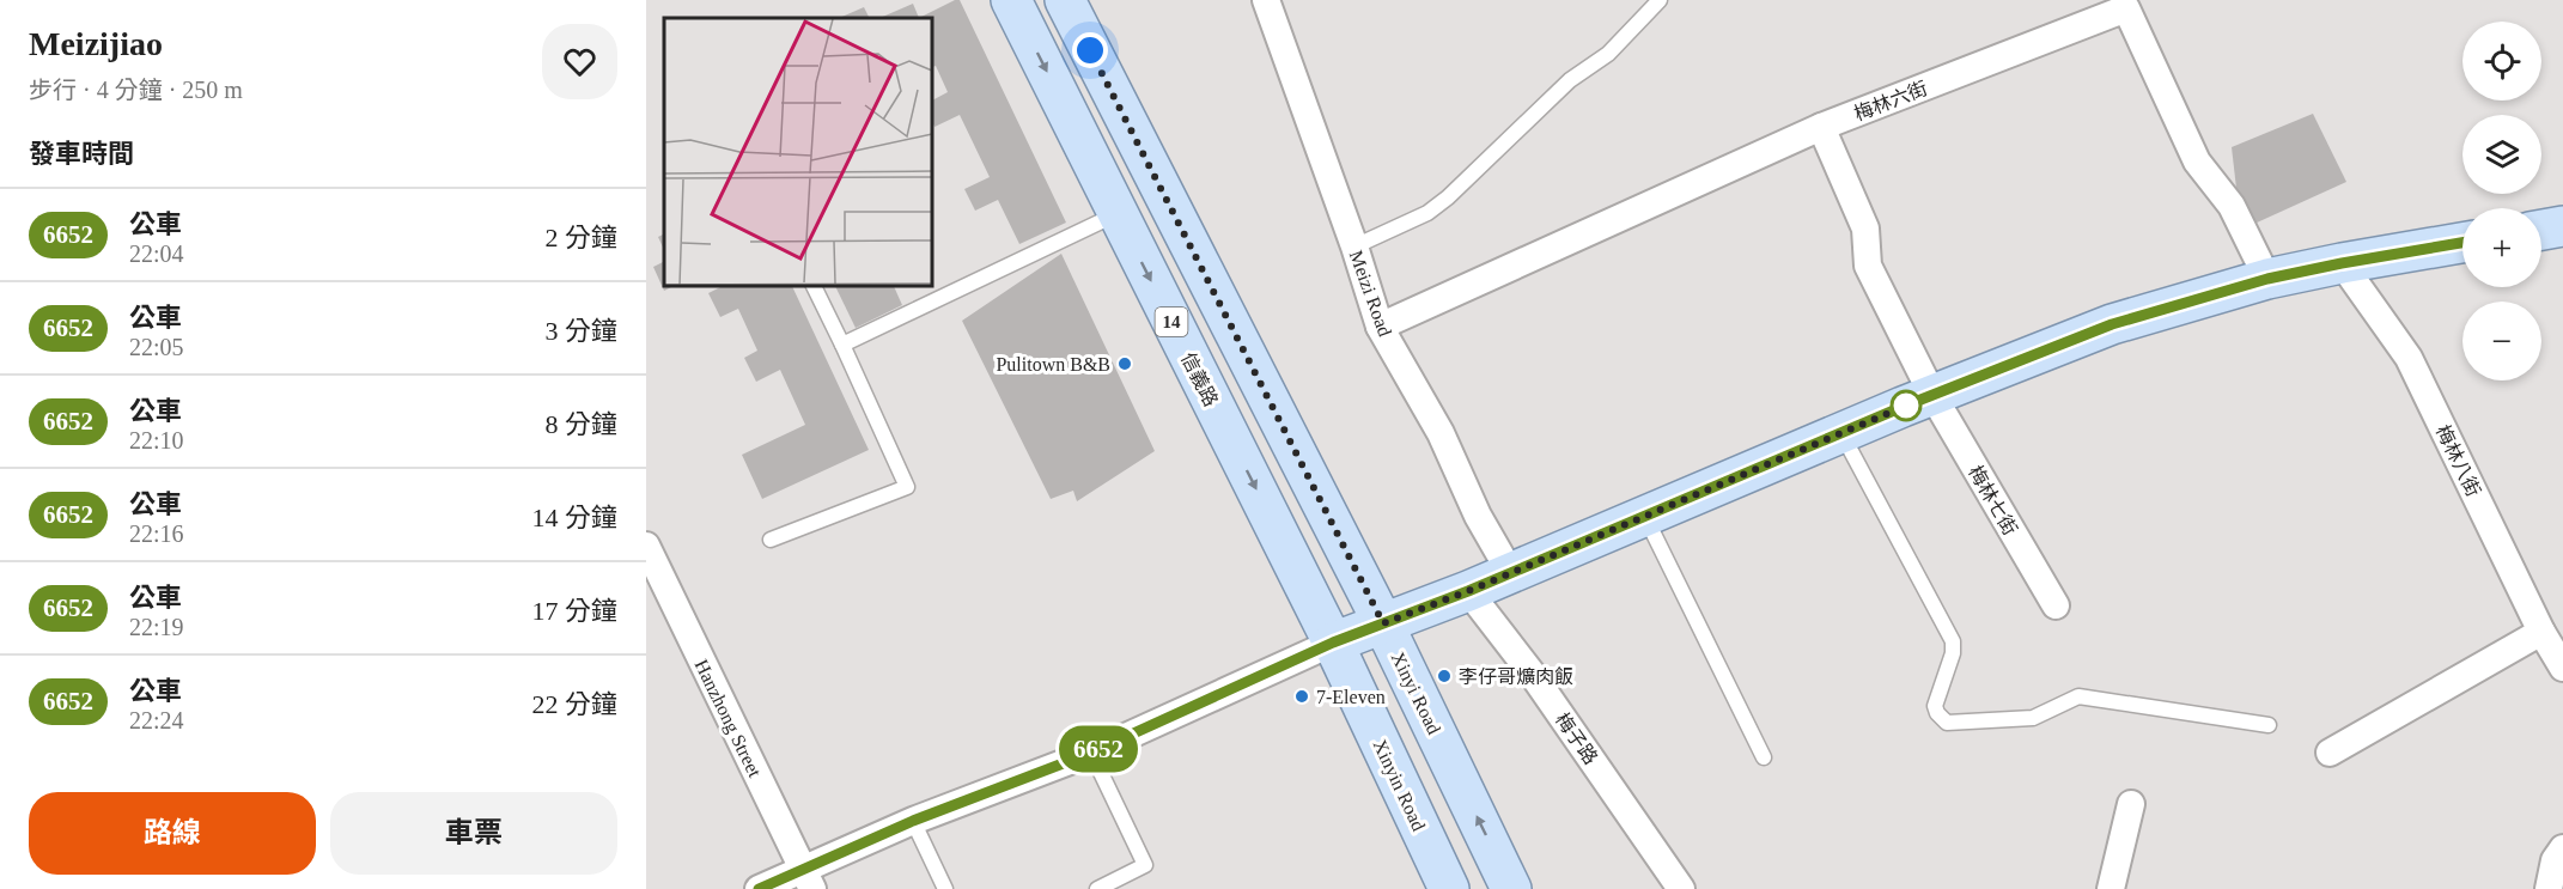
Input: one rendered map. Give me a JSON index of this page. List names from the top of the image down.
{
  "streets": {
    "main road": [
      "14",
      "信義路",
      "Xinyi Road",
      "Xinyin Road"
    ],
    "street": [
      "梅林六街",
      "Meizi Road",
      "梅林八街",
      "梅林七街",
      "Hanzhong Street",
      "梅子路"
    ]
  },
  "crossings": [
    ["梅林六街", "Meizi Road"],
    ["梅林六街", "梅林七街"],
    ["信義路", "Xinyin Road"]
  ],
  "one_way": ["信義路"],
  "places": ["Pulitown B&B", "李仔哥爌肉飯", "7-Eleven"],
  "lines": ["bus line 6652"],
  "page": {
    "heading": [
      ["Meizijiao", "步行 · 4 分鐘 · 250 m"],
      "發車時間"
    ],
    "on_map": "6652",
    "map_buttons": ["+", "−"],
    "list": [
      {
        "mark": "6652",
        "name": "公車",
        "note": "22:04",
        "value": "2 分鐘"
      },
      {
        "mark": "6652",
        "name": "公車",
        "note": "22:05",
        "value": "3 分鐘"
      },
      {
        "mark": "6652",
        "name": "公車",
        "note": "22:10",
        "value": "8 分鐘"
      },
      {
        "mark": "6652",
        "name": "公車",
        "note": "22:16",
        "value": "14 分鐘"
      },
      {
        "mark": "6652",
        "name": "公車",
        "note": "22:19",
        "value": "17 分鐘"
      },
      {
        "mark": "6652",
        "name": "公車",
        "note": "22:24",
        "value": "22 分鐘"
      }
    ],
    "buttons": ["路線", "車票"]
  }
}
